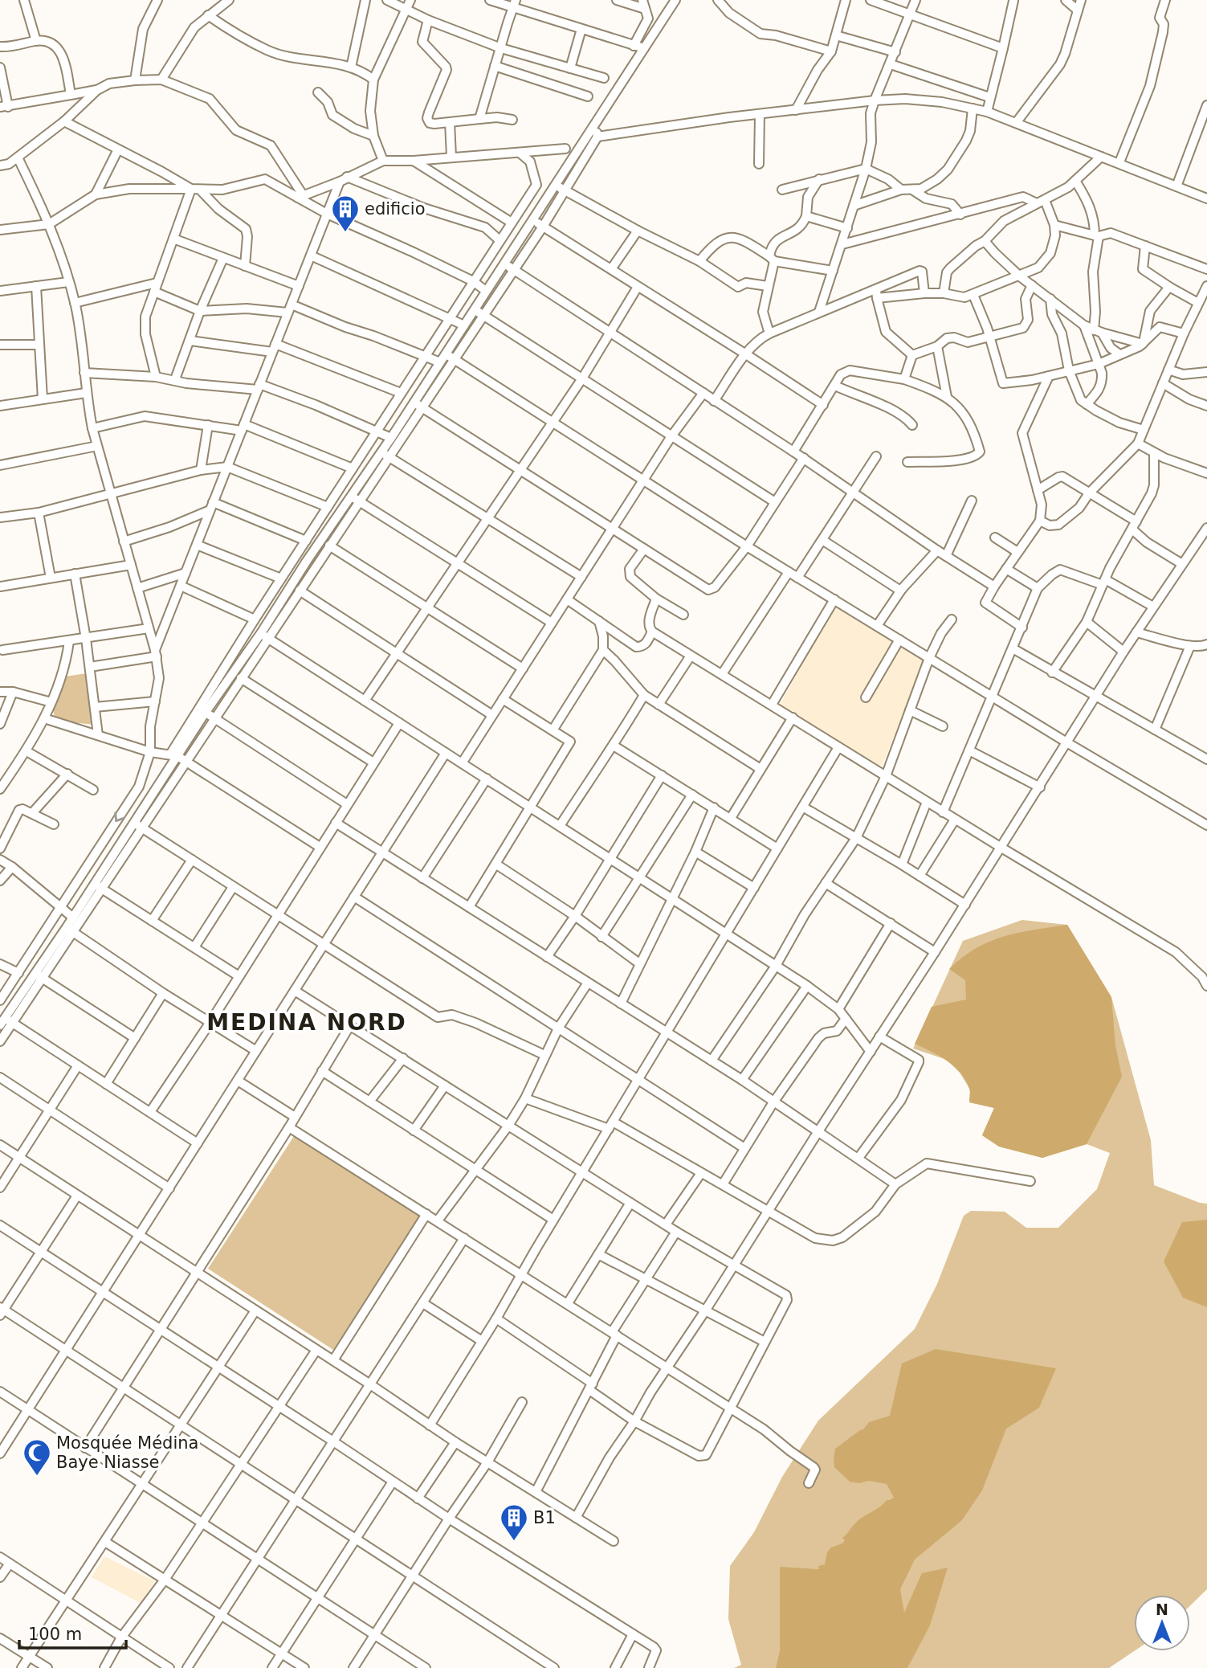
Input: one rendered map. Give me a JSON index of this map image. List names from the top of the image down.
{
  "districts": ["MEDINA NORD"],
  "places": {
    "building": ["edificio", "B1"],
    "mosque": ["Mosquée Médina Baye Niasse"]
  },
  "scale_bar": "100 m",
  "north": "top"
}
